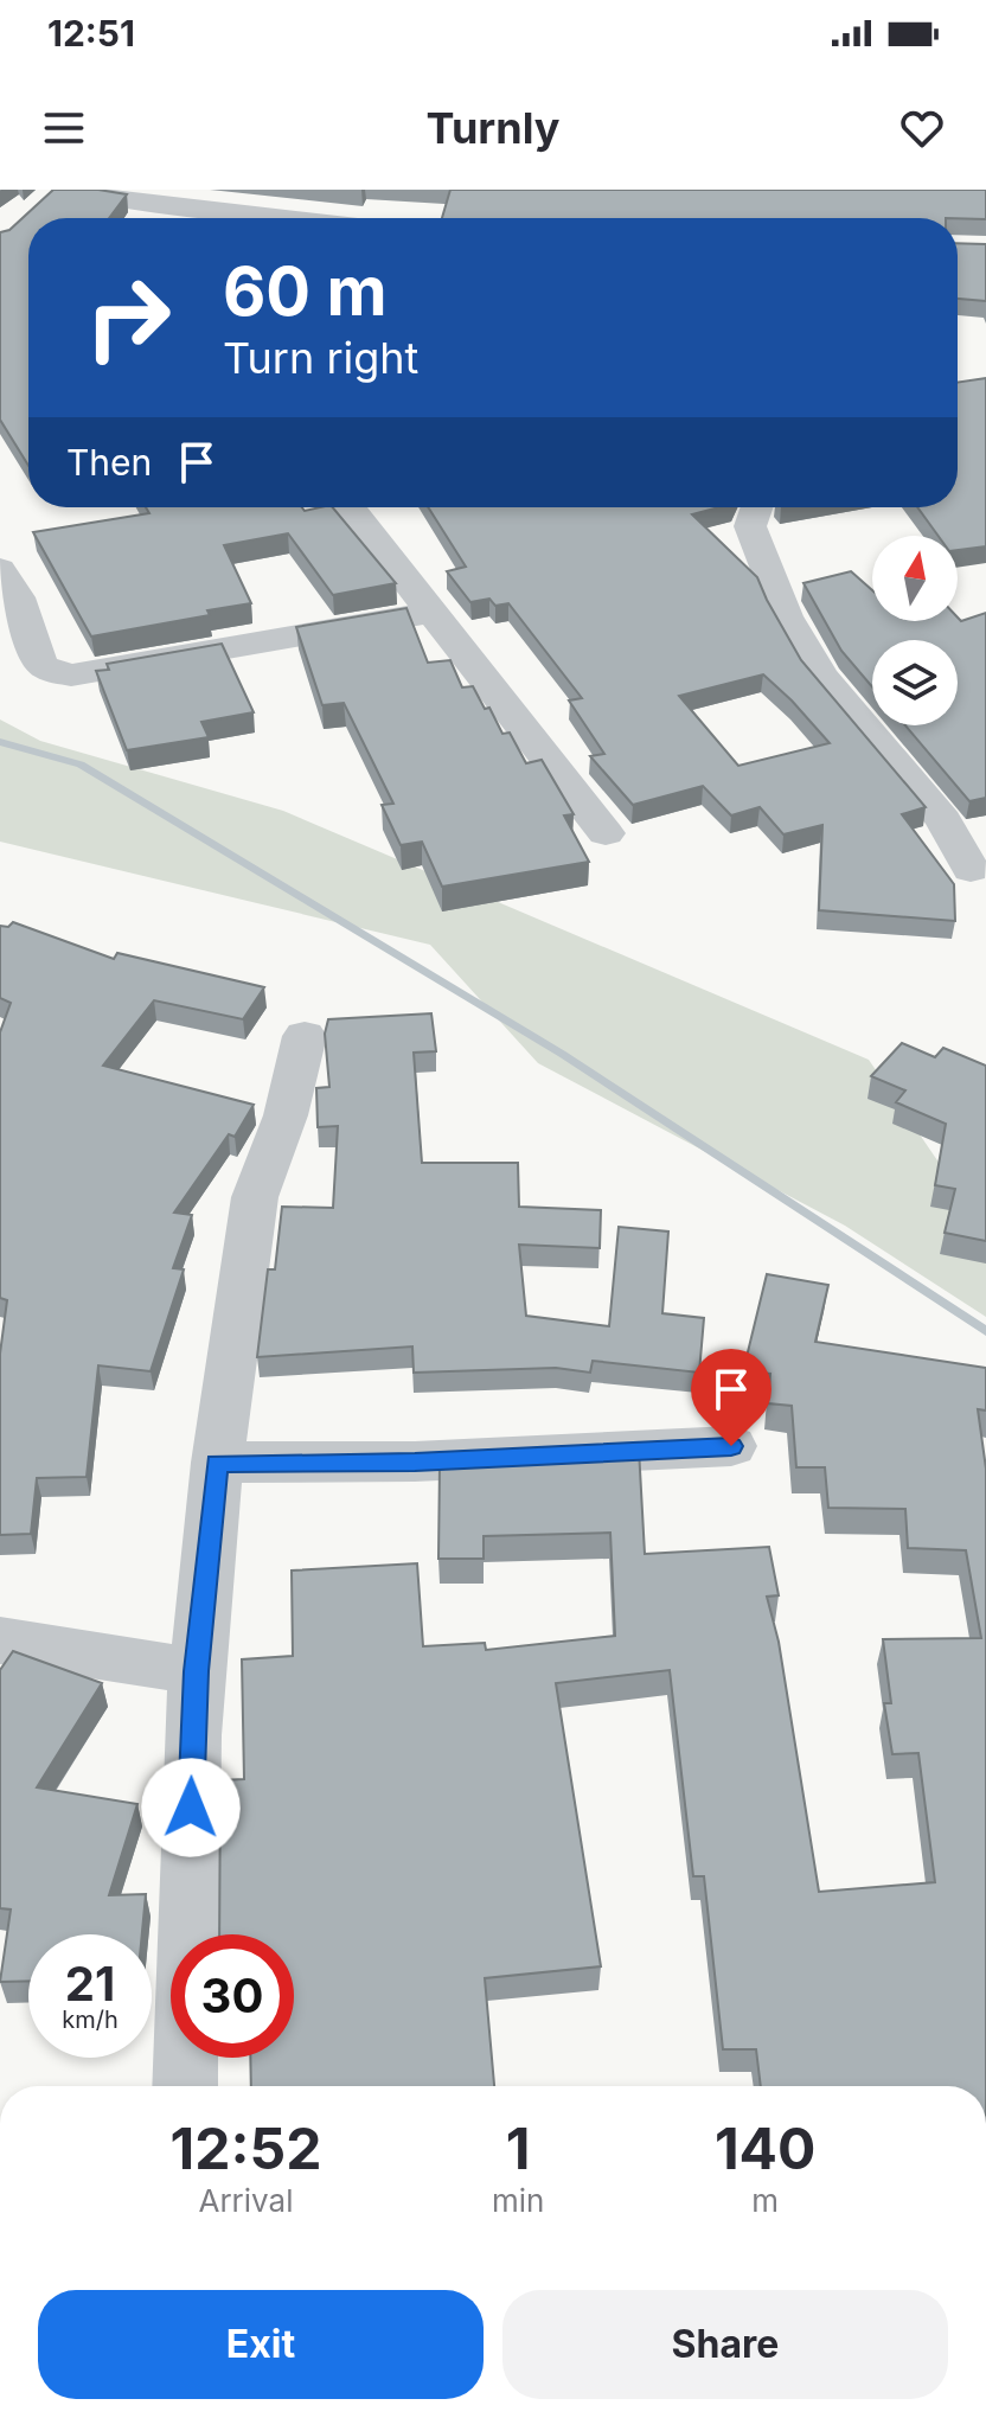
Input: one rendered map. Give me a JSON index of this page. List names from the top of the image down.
{
  "north": "top",
  "page": {
    "status": "12:51",
    "header": "Turnly",
    "turn": ["60 m", "Turn right"],
    "then": "Then",
    "speed": "21 km/h",
    "limit": "30",
    "eta": [
      "12:52",
      "Arrival",
      "1",
      "min",
      "140",
      "m"
    ],
    "buttons": ["Exit", "Share"]
  }
}
